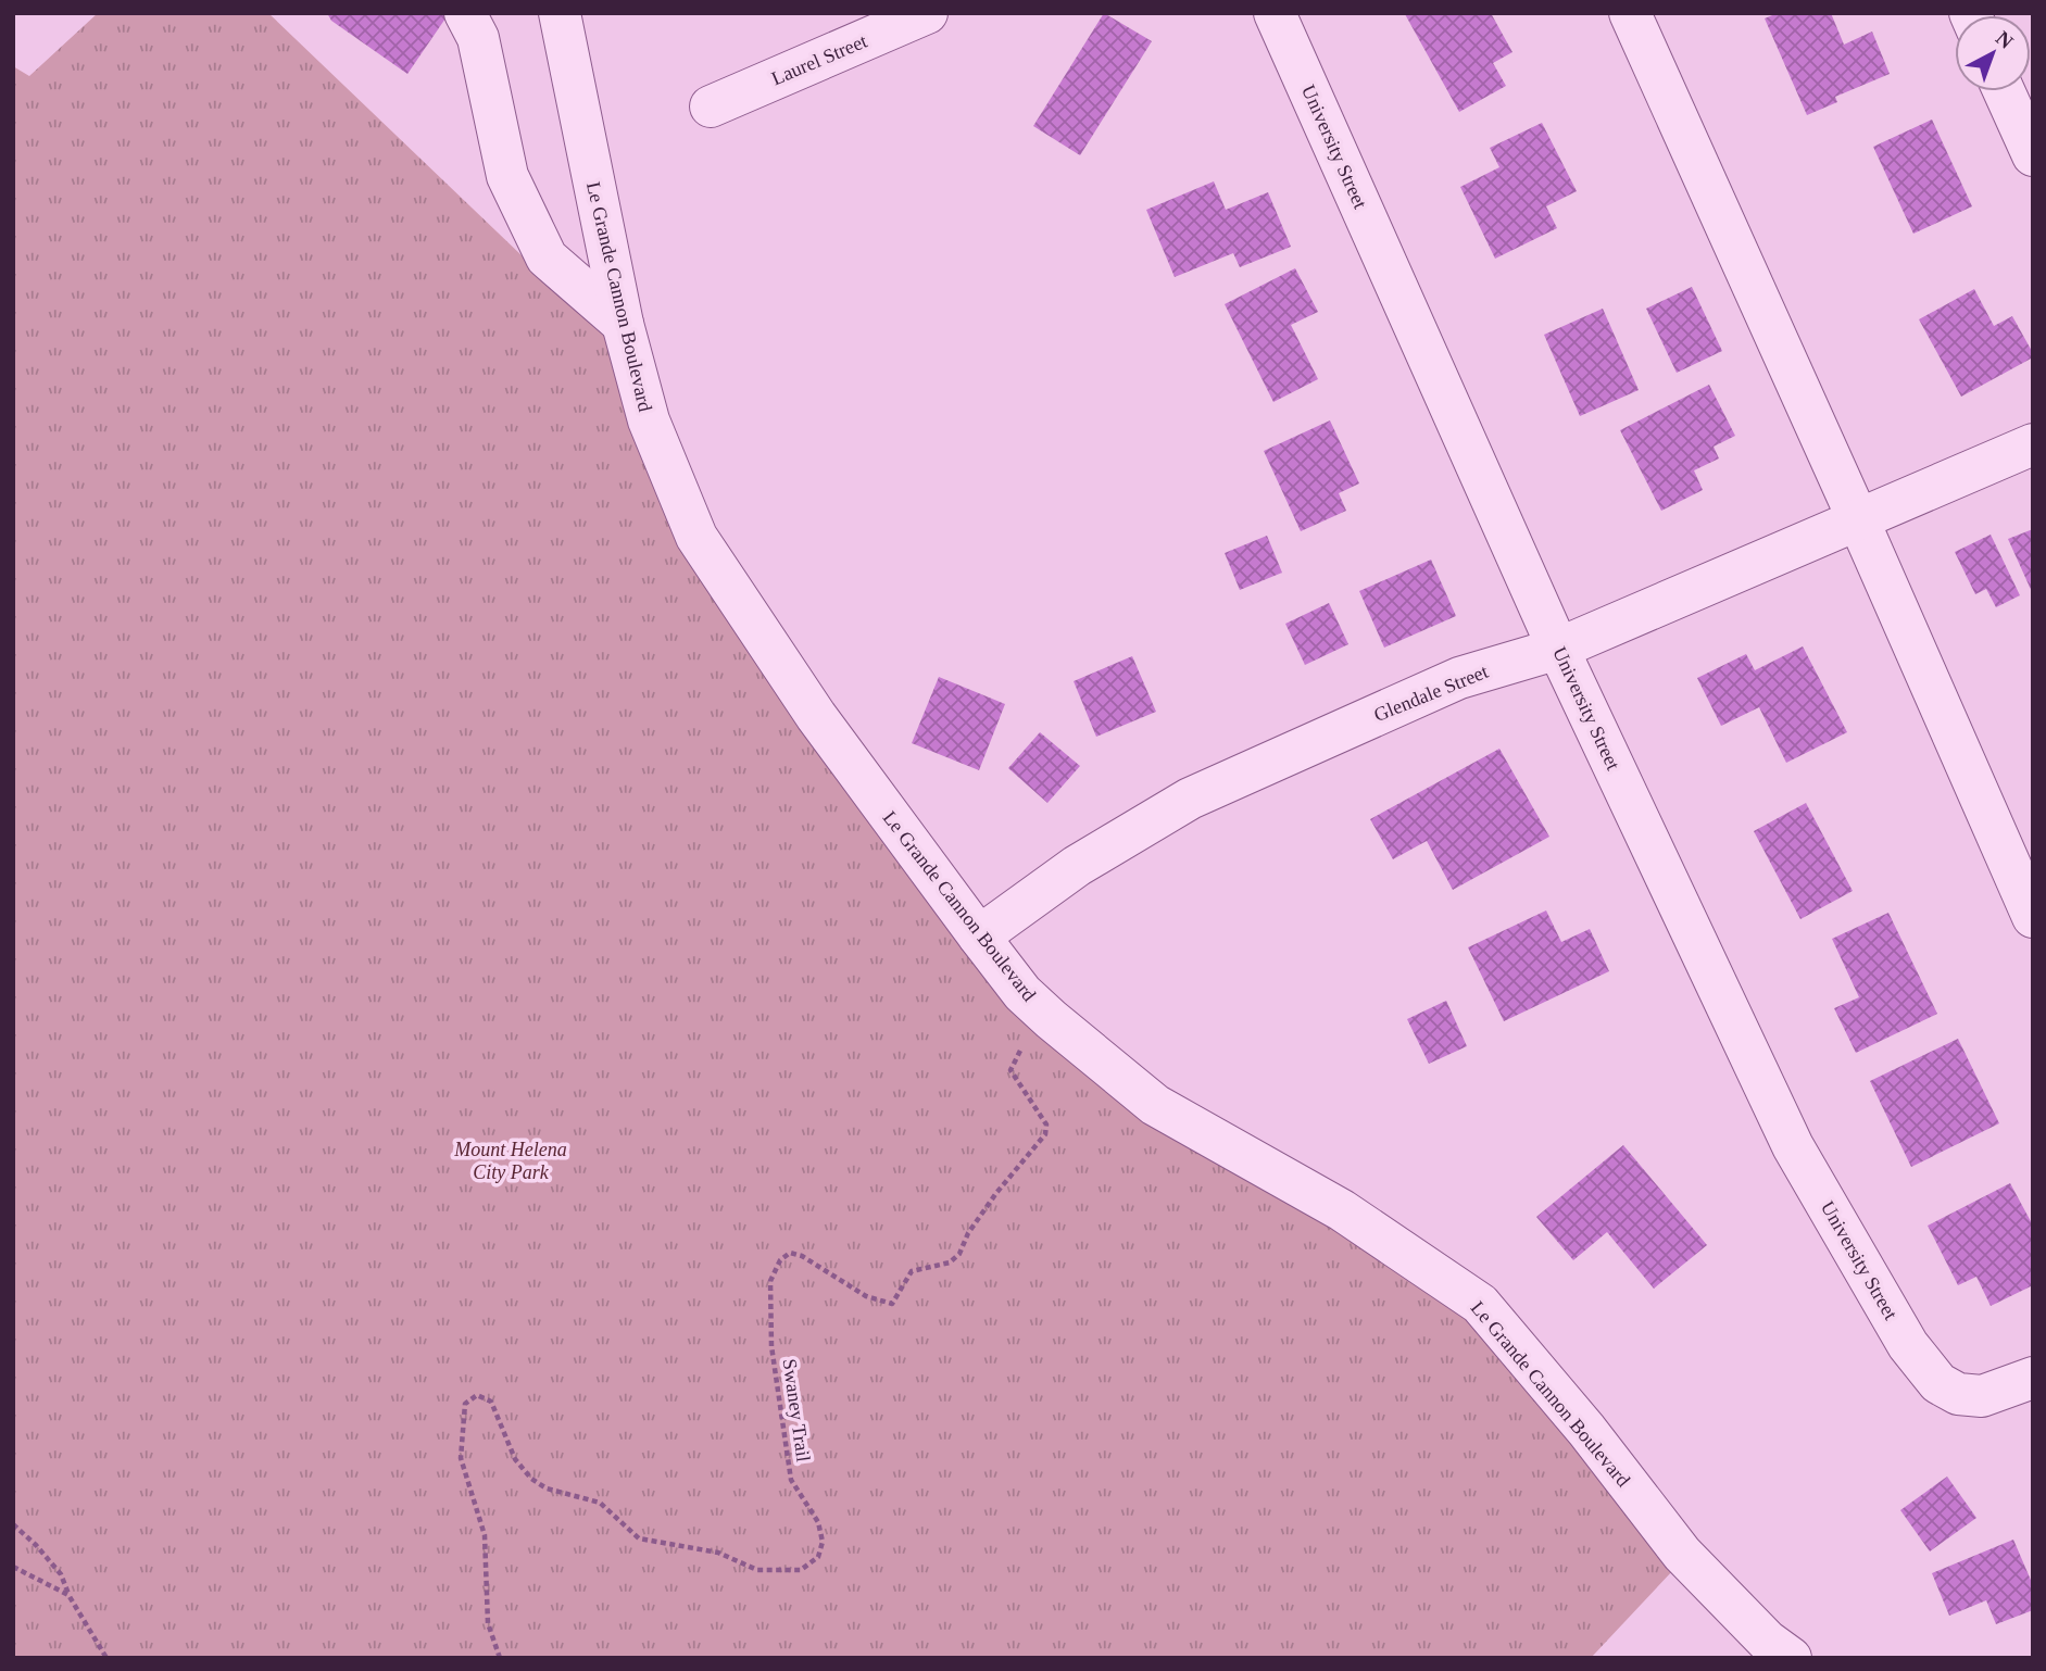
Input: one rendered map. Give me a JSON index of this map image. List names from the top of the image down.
{
  "streets": {
    "street": [
      "Laurel Street",
      "University Street",
      "Le Grande Cannon Boulevard",
      "Glendale Street"
    ],
    "path": ["Swaney Trail"]
  },
  "crossings": [
    ["University Street", "Glendale Street"],
    ["Le Grande Cannon Boulevard", "Glendale Street"],
    ["Le Grande Cannon Boulevard", "Swaney Trail"]
  ],
  "parks": ["Mount Helena City Park"],
  "north": "top right"
}
